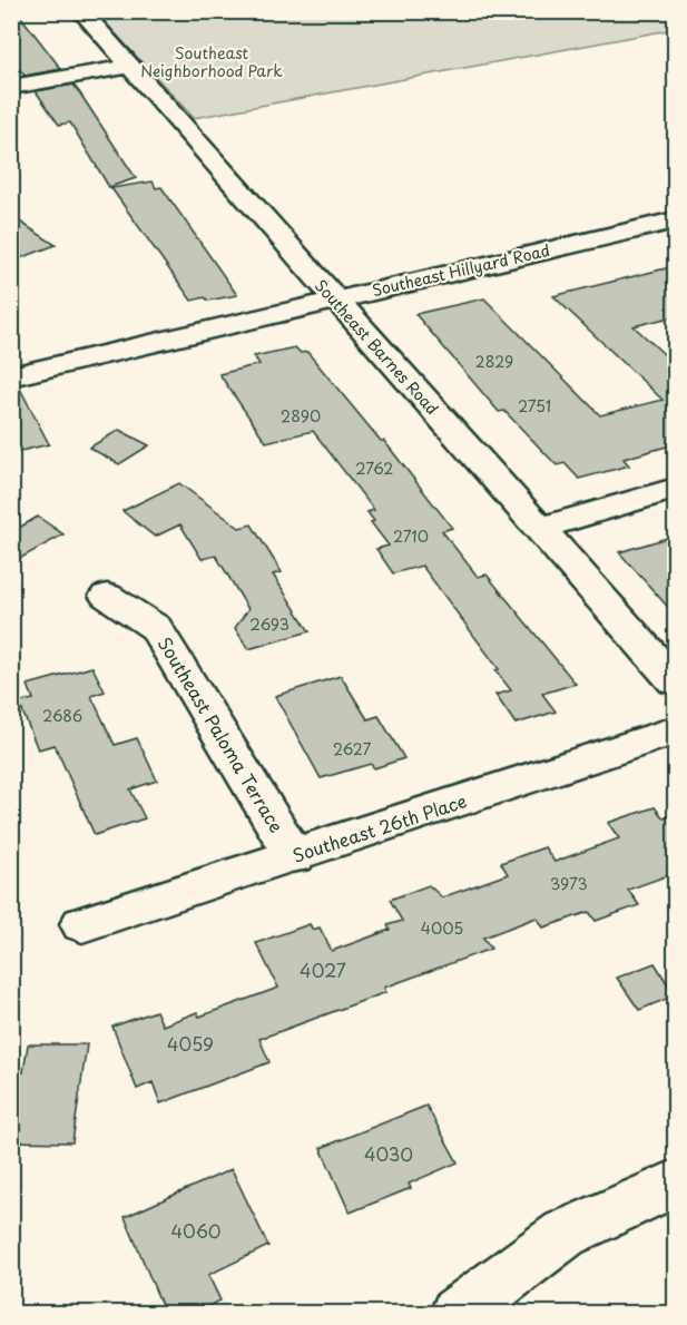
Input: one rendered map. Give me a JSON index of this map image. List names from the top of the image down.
{
  "streets": {
    "street": [
      "Southeast Hillyard Road",
      "Southeast Barnes Road",
      "Southeast Paloma Terrace",
      "Southeast 26th Place"
    ]
  },
  "crossings": [
    ["Southeast Hillyard Road", "Southeast Barnes Road"],
    ["Southeast Paloma Terrace", "Southeast 26th Place"]
  ],
  "parks": ["Southeast Neighborhood Park"],
  "house_numbers": [
    "2829",
    "2751",
    "2890",
    "2762",
    "2710",
    "2693",
    "2686",
    "2627",
    "3973",
    "4005",
    "4027",
    "4059",
    "4030",
    "4060"
  ]
}
